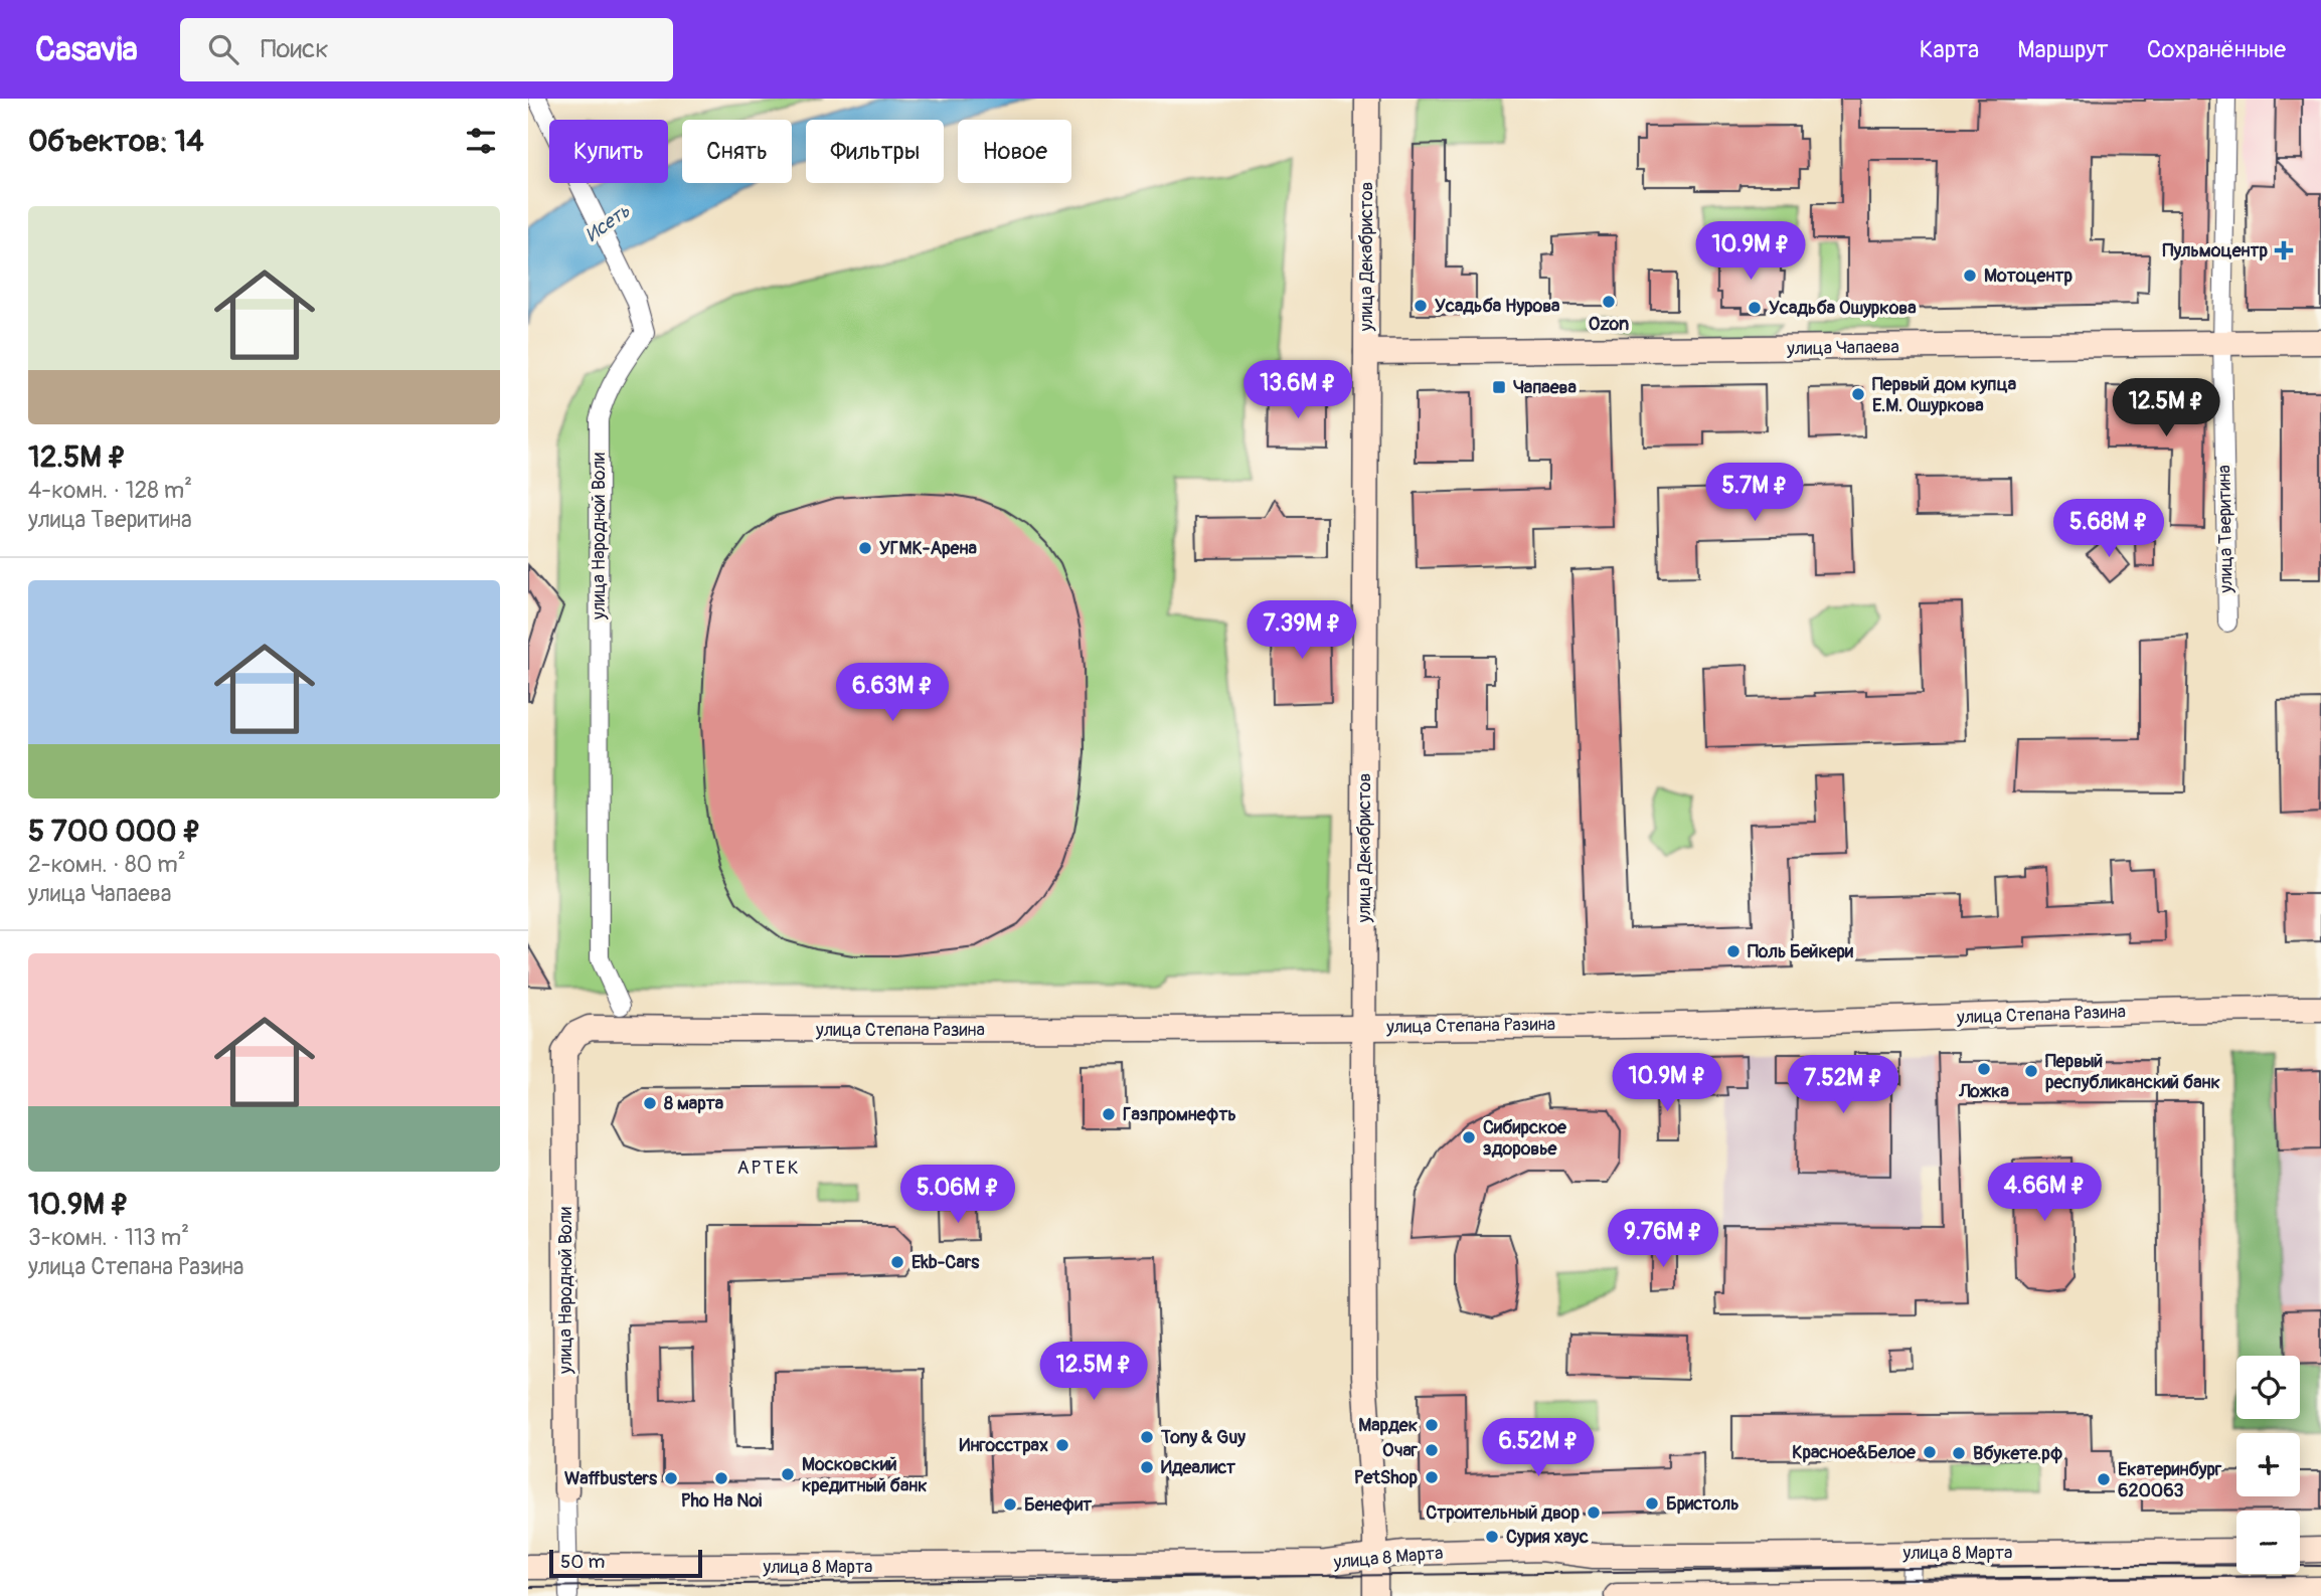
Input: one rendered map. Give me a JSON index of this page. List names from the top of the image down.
{
  "streets": {
    "main road": [
      "улица Декабристов",
      "улица Чапаева",
      "улица Народной Воли",
      "улица Степана Разина",
      "улица 8 Марта"
    ],
    "street": ["улица Тверитина"]
  },
  "crossings": [
    ["улица Декабристов", "улица Чапаева"],
    ["улица Декабристов", "улица Степана Разина"],
    ["улица Декабристов", "улица 8 Марта"],
    ["улица Чапаева", "улица Тверитина"],
    ["улица Народной Воли", "улица Степана Разина"],
    ["улица Народной Воли", "улица 8 Марта"]
  ],
  "districts": ["АРТЕК"],
  "water": ["Исеть"],
  "places": {
    "health": ["Пульмоцентр"],
    "other": [
      "Мотоцентр",
      "Ozon",
      "Усадьба Нурова",
      "Усадьба Ошуркова",
      "Первый дом купца Е.М. Ошуркова",
      "УГМК-Арена",
      "Поль Бейкери",
      "Ложка",
      "Первый республиканский банк",
      "8 марта",
      "Газпромнефть",
      "Сибирское здоровье",
      "Ekb-Cars",
      "Мардек",
      "Tony & Guy",
      "Ингосстрах",
      "Очаг",
      "Красное&Белое",
      "Вбукете.рф",
      "Идеалист",
      "Московский кредитный банк",
      "PetShop",
      "Waffbusters",
      "Pho Ha Noi",
      "Екатеринбург 620063",
      "Бристоль",
      "Бенефит",
      "Строительный двор",
      "Сурия хаус"
    ],
    "transit": ["Чапаева"]
  },
  "scale_bar": "50 m",
  "page": {
    "header": "Casavia",
    "search": "Поиск",
    "nav": ["Карта", "Маршрут", "Сохранённые"],
    "heading": "Объектов: 14",
    "chip": [
      "Купить",
      "Снять",
      "Фильтры",
      "Новое"
    ],
    "list": [
      {
        "name": "12.5M ₽",
        "note": "4-комн. · 128 m² · улица Тверитина"
      },
      {
        "name": "5 700 000 ₽",
        "note": "2-комн. · 80 m² · улица Чапаева"
      },
      {
        "name": "10.9M ₽",
        "note": "3-комн. · 113 m² · улица Степана Разина"
      }
    ],
    "price": [
      "10.9M ₽",
      "13.6M ₽",
      "12.5M ₽",
      "5.7M ₽",
      "5.68M ₽",
      "7.39M ₽",
      "6.63M ₽",
      "10.9M ₽",
      "7.52M ₽",
      "4.66M ₽",
      "5.06M ₽",
      "9.76M ₽",
      "12.5M ₽",
      "6.52M ₽"
    ],
    "map_buttons": ["+", "−"],
    "scale": "50 m"
  }
}
